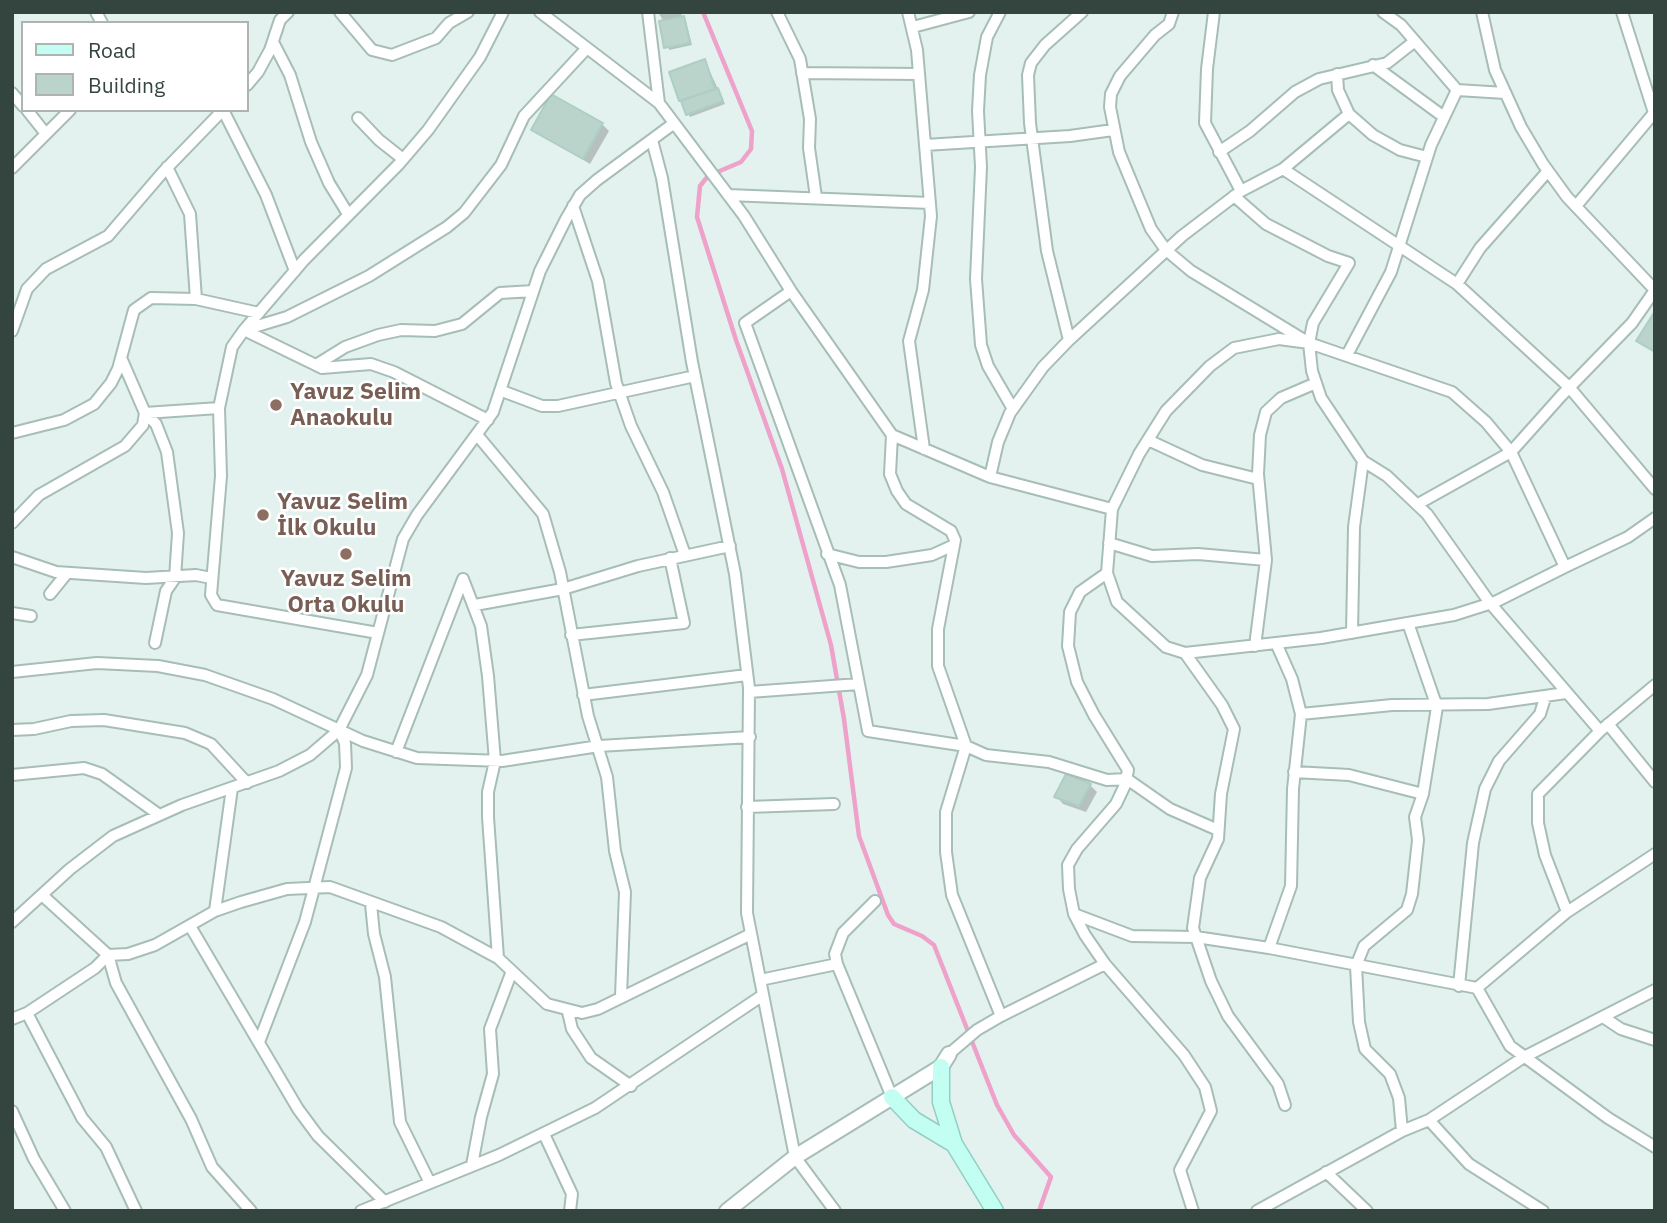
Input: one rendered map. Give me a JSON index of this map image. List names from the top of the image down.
{
  "places": ["Yavuz Selim Anaokulu", "Yavuz Selim İlk Okulu", "Yavuz Selim Orta Okulu"],
  "legend": ["Road", "Building"]
}
